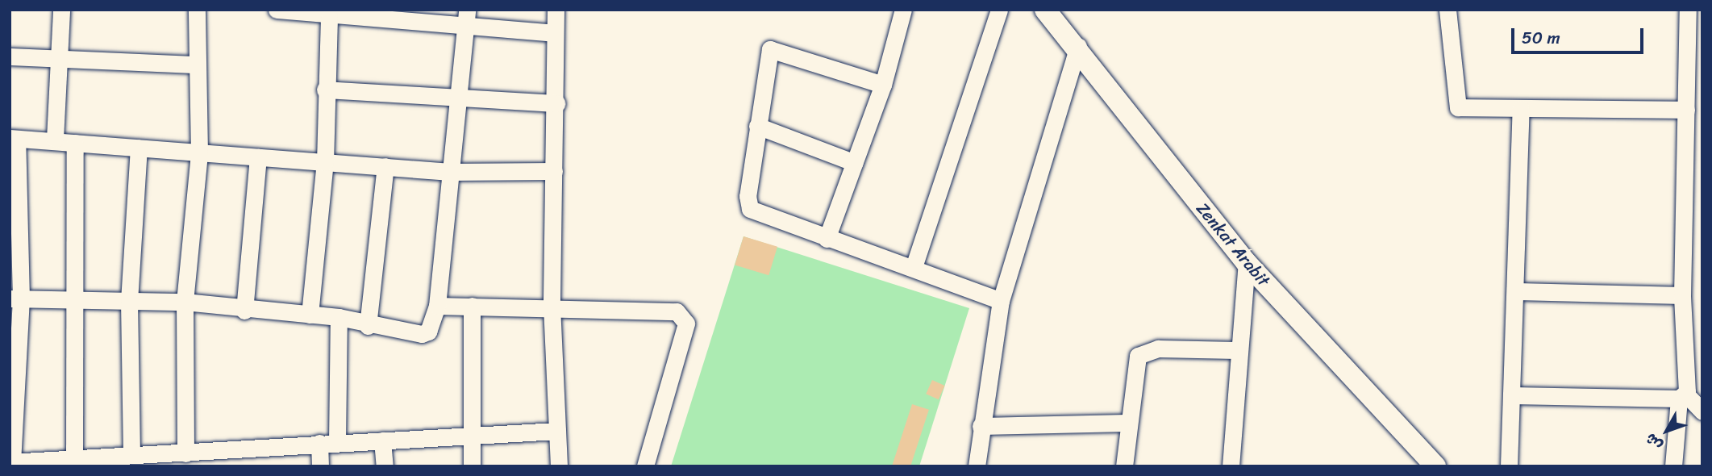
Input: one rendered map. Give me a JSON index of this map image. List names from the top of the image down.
{
  "streets": {
    "street": ["Zenkat Arabit"]
  },
  "scale_bar": "50 m",
  "north": "bottom left"
}
